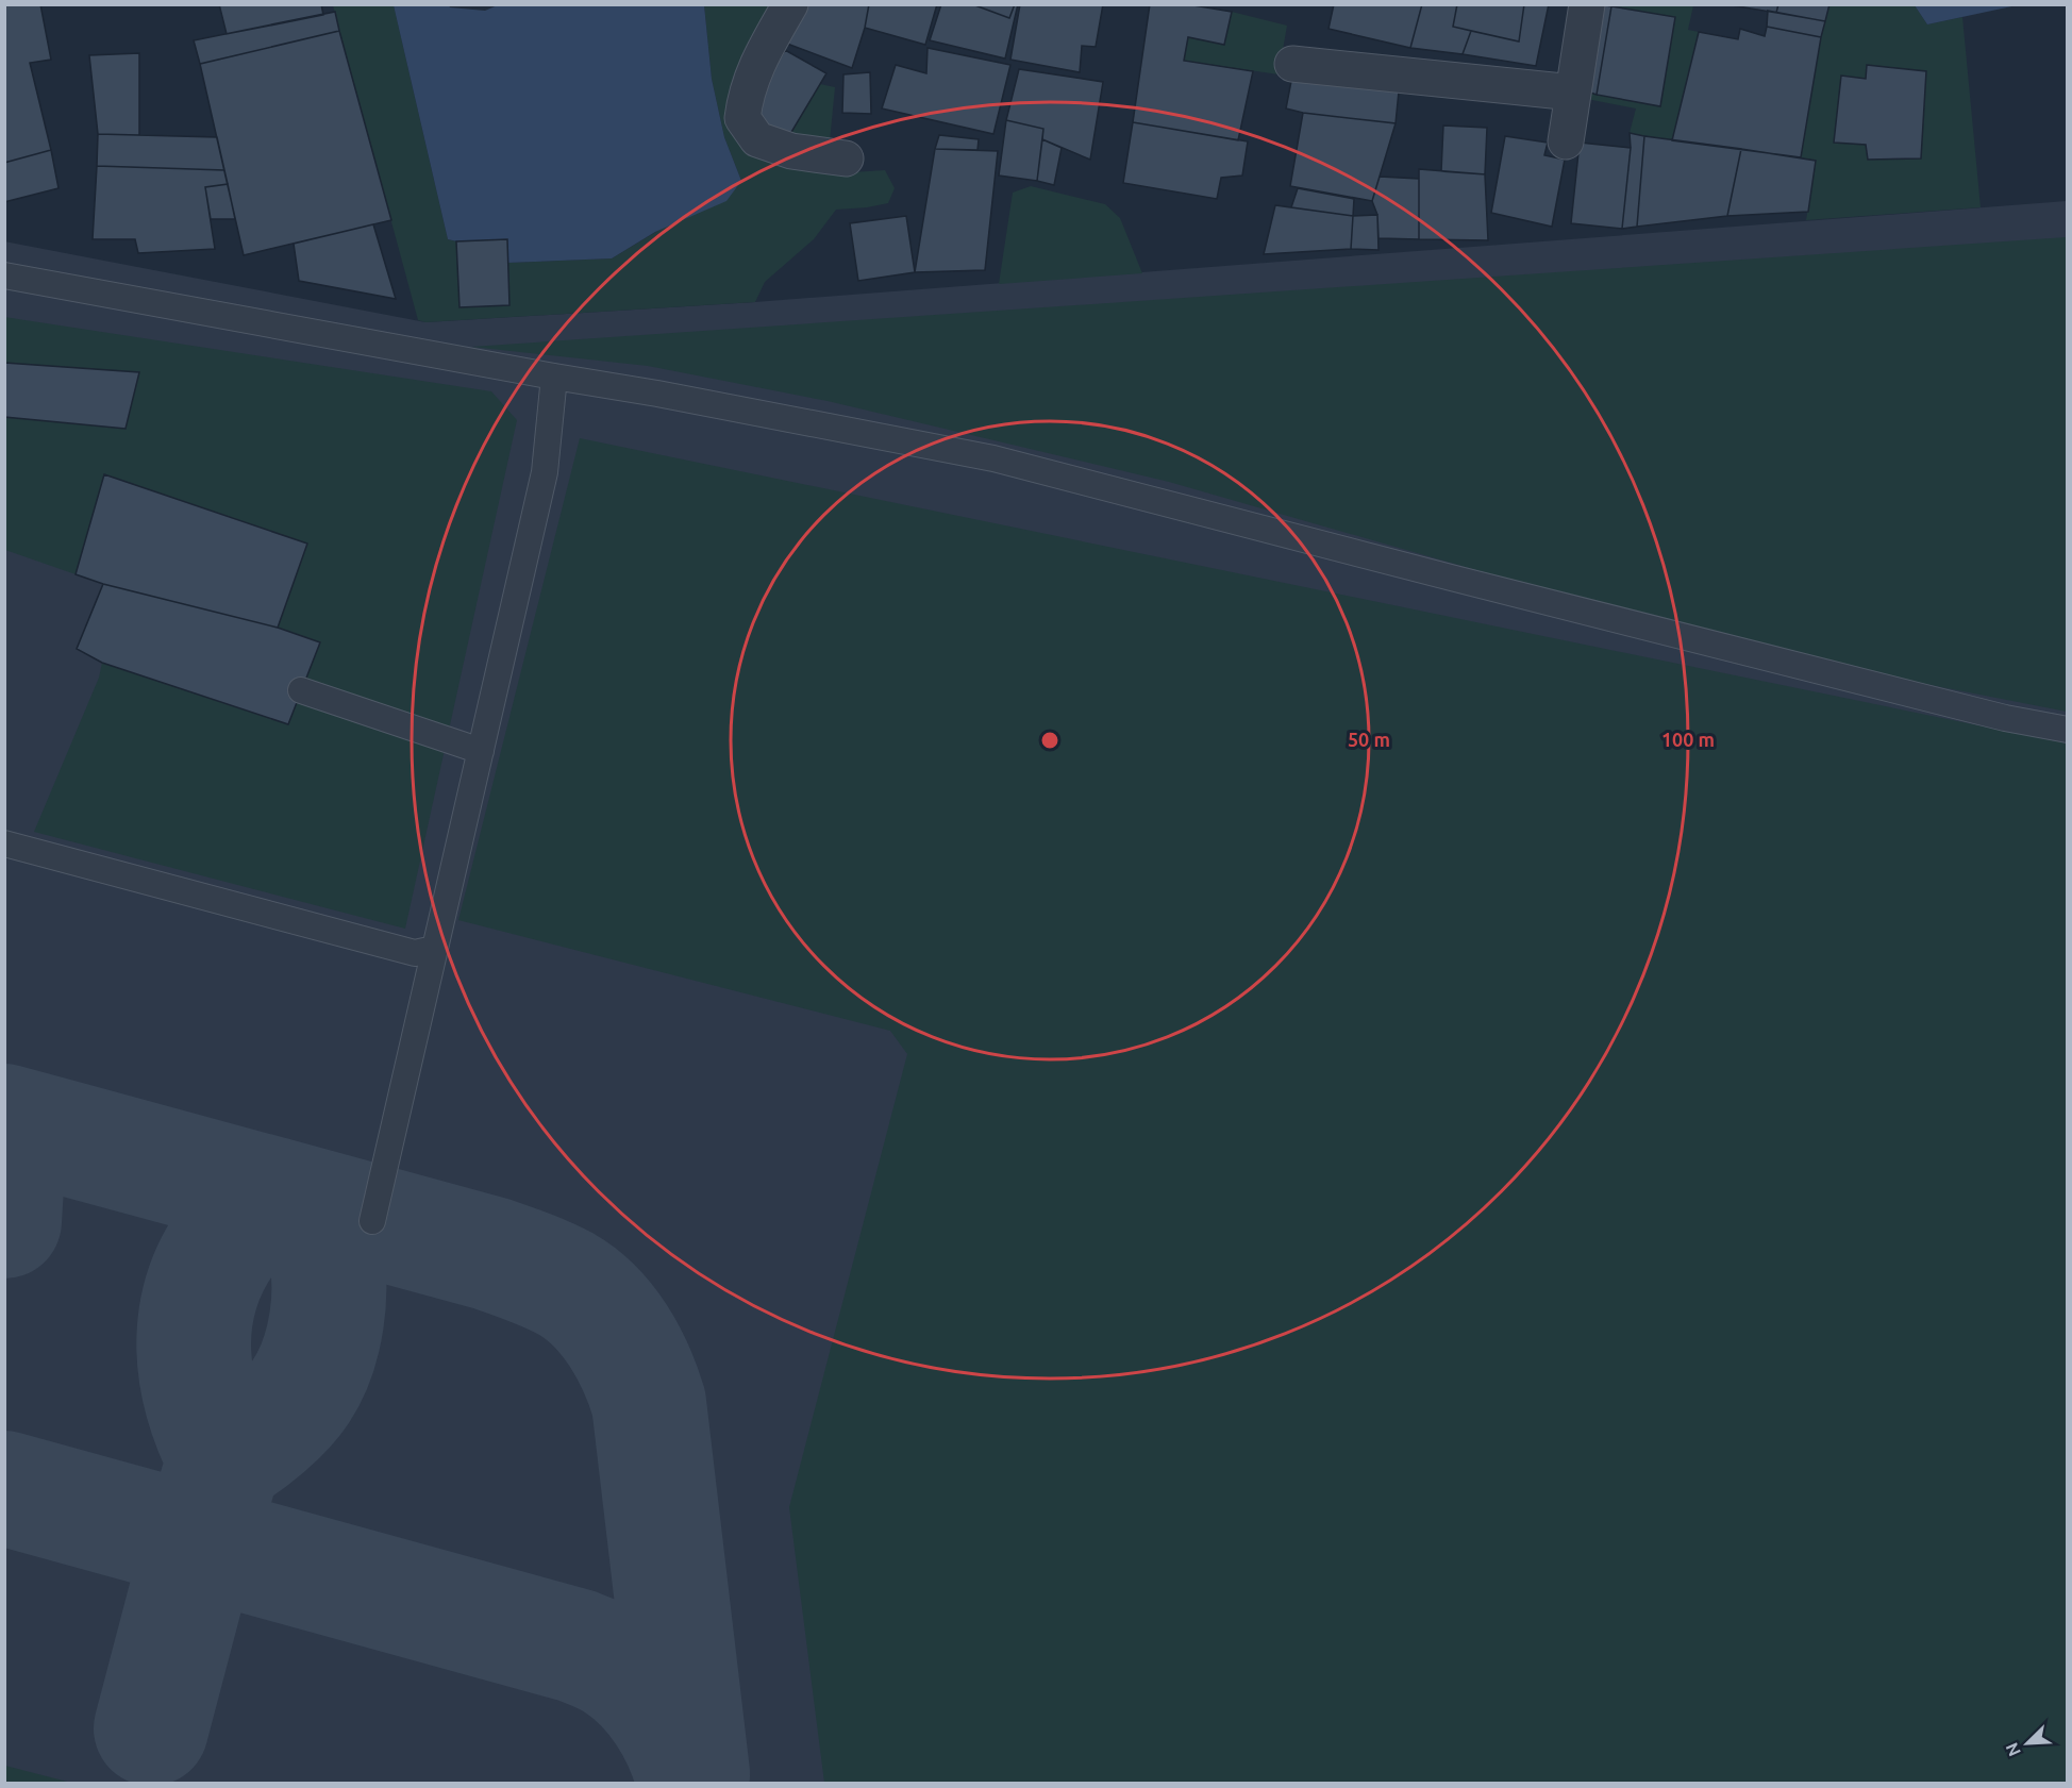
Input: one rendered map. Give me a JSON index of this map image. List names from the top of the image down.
{
  "north": "bottom left",
  "rings": ["50 m", "100 m"]
}
